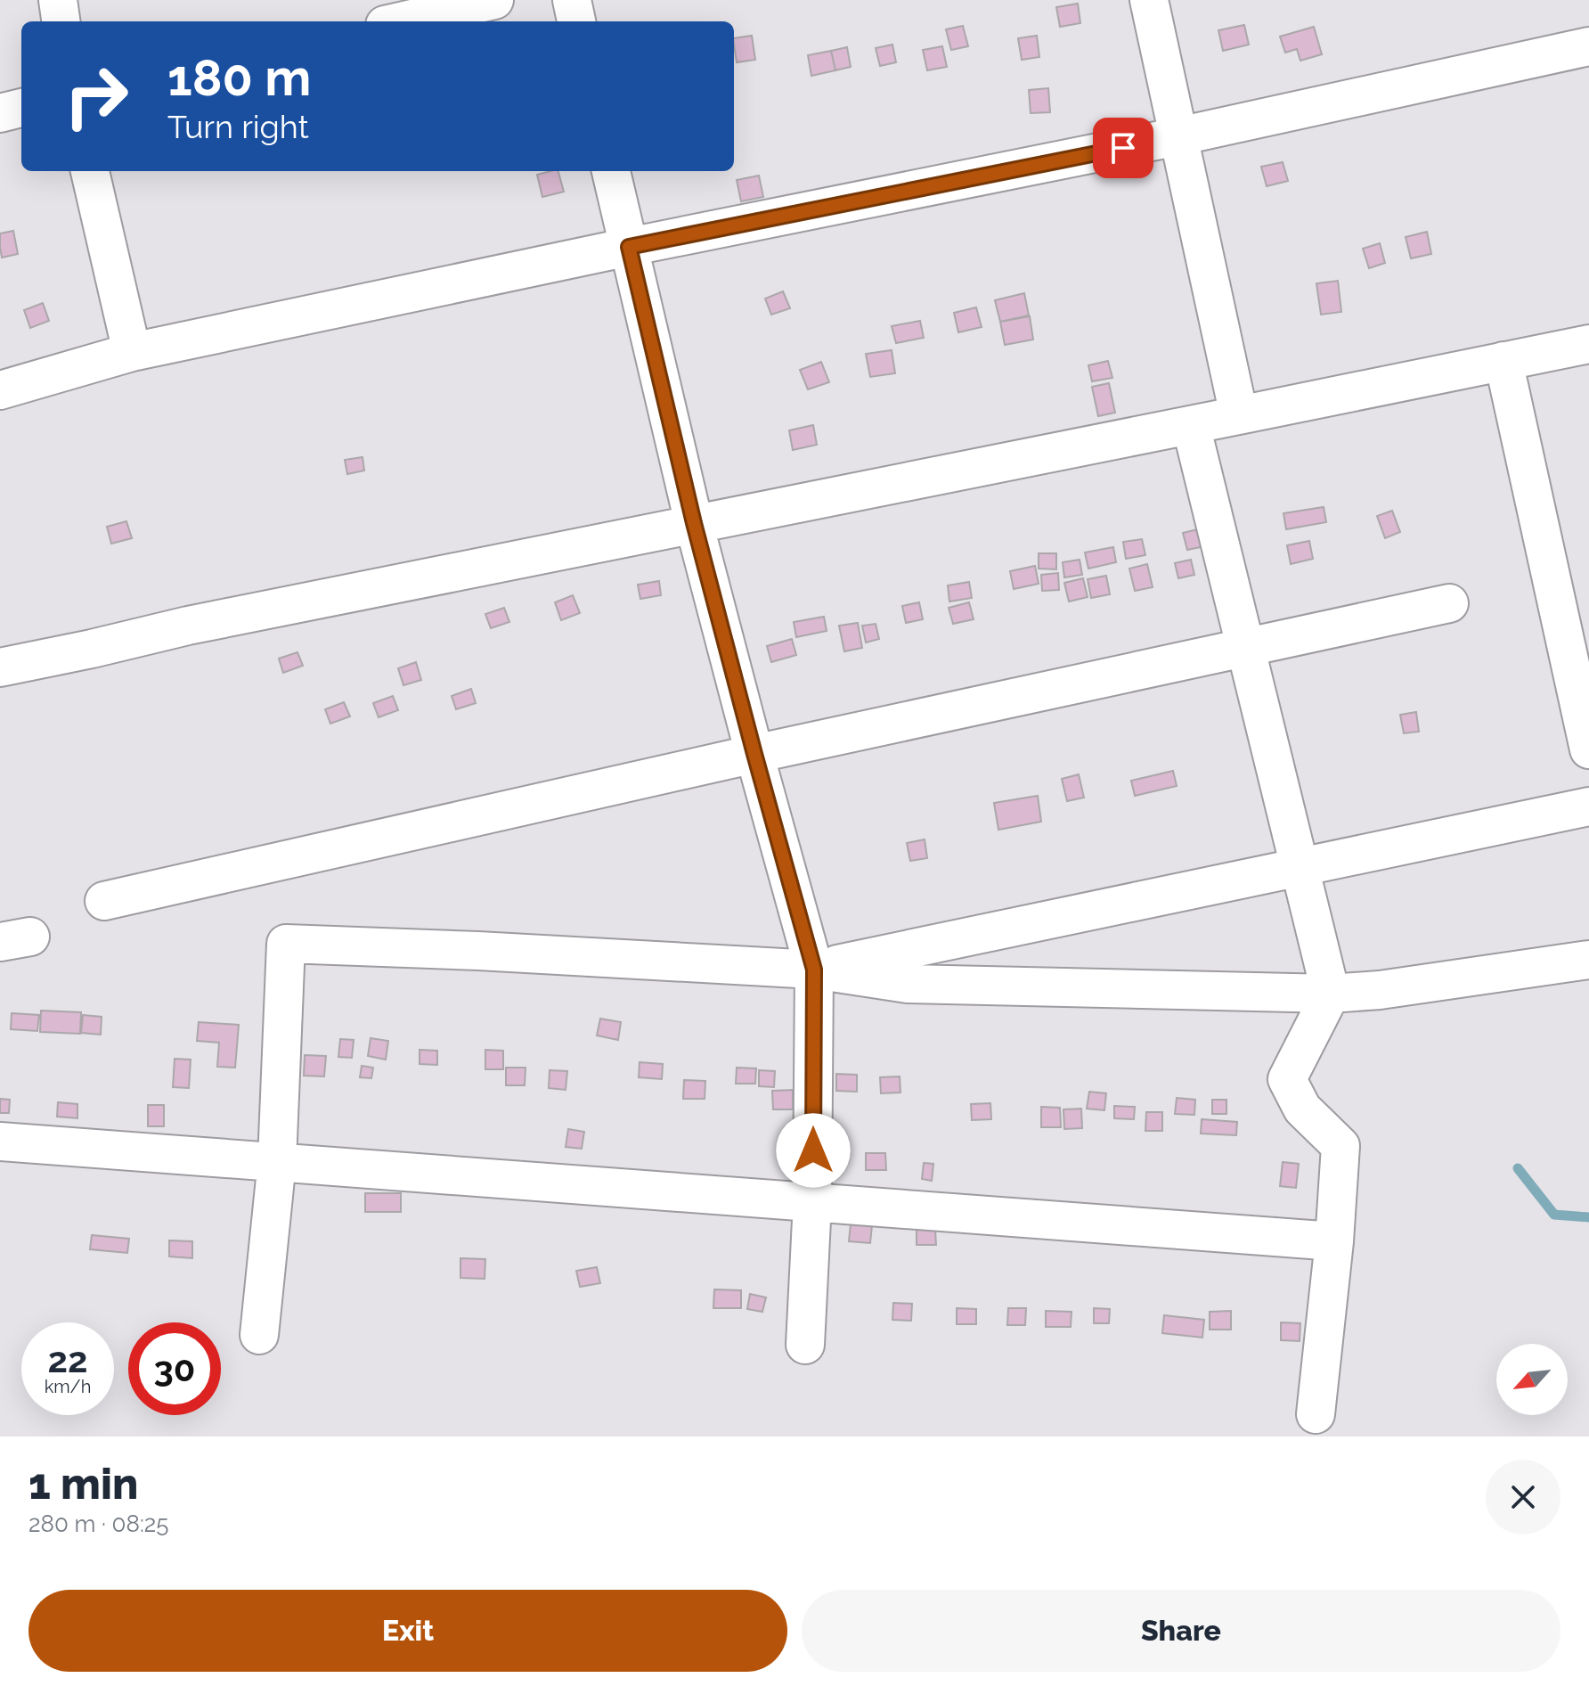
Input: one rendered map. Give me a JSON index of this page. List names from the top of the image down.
{
  "north": "bottom left",
  "page": {
    "turn": ["180 m", "Turn right"],
    "speed": "22 km/h",
    "limit": "30",
    "heading": ["1 min", "280 m · 08:25"],
    "buttons": ["Exit", "Share"]
  }
}
